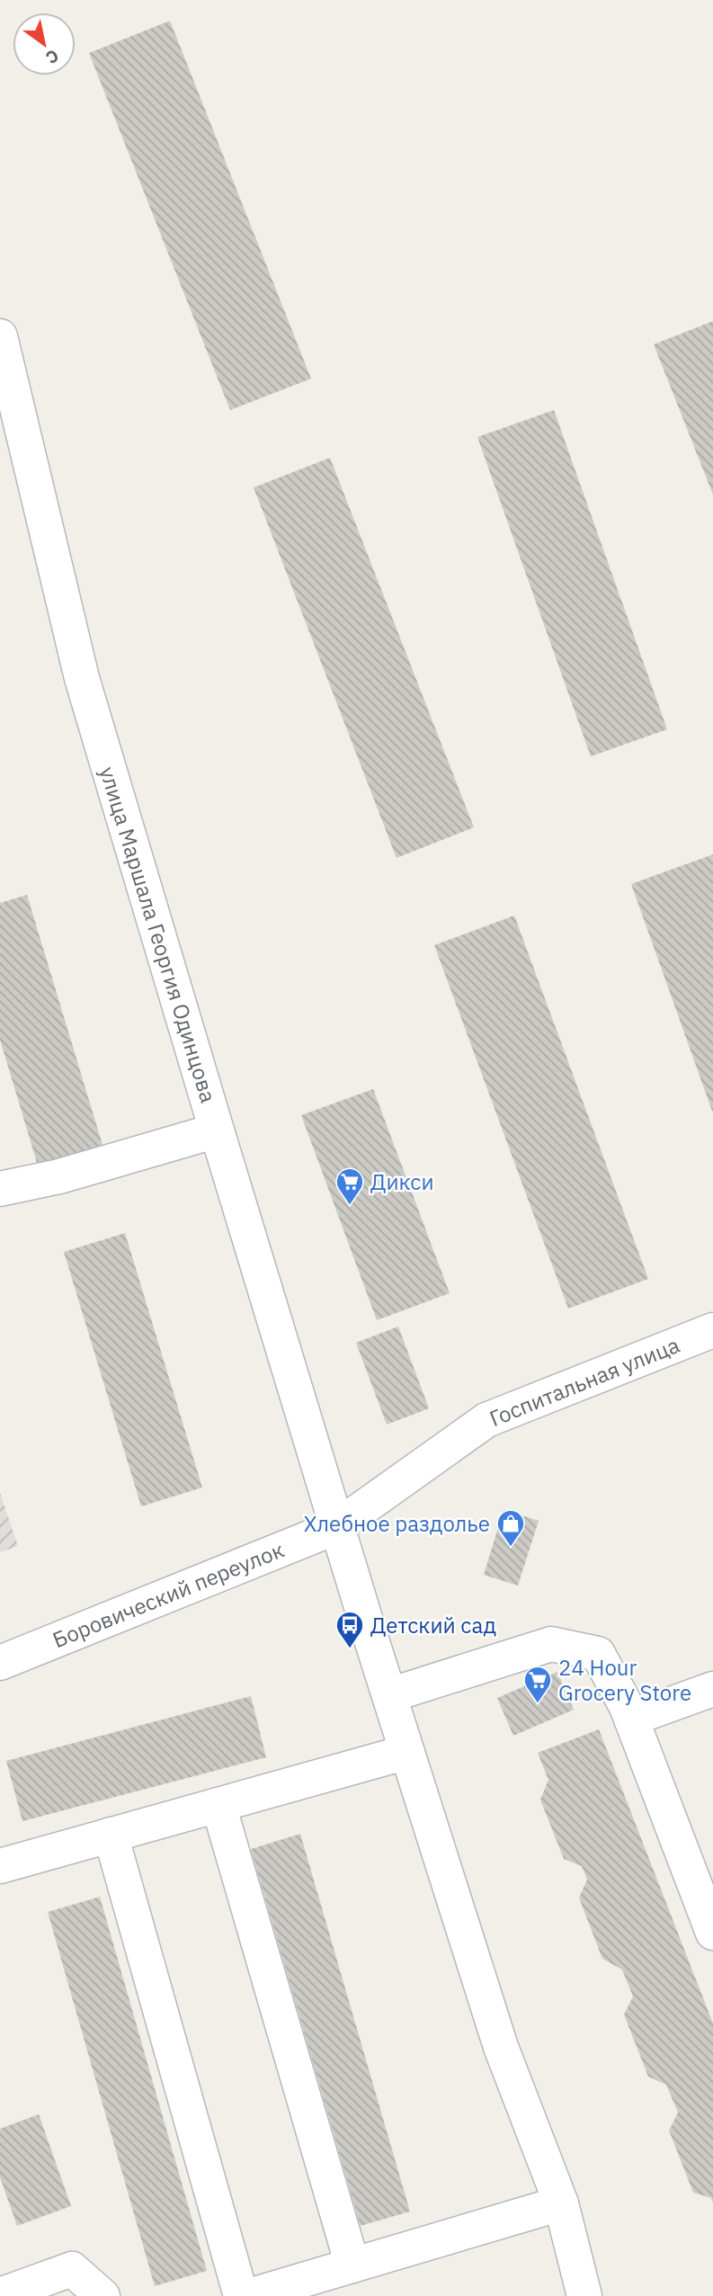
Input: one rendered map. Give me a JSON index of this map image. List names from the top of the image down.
{
  "streets": {
    "street": ["улица Маршала Георгия Одинцова", "Госпитальная улица", "Боровический переулок"]
  },
  "crossings": [
    ["улица Маршала Георгия Одинцова", "Госпитальная улица"],
    ["улица Маршала Георгия Одинцова", "Боровический переулок"],
    ["Госпитальная улица", "Боровический переулок"]
  ],
  "places": {
    "supermarket": ["Дикси", "24 Hour Grocery Store"],
    "shop": ["Хлебное раздолье"],
    "bus stop": ["Детский сад"]
  },
  "north": "bottom right"
}
